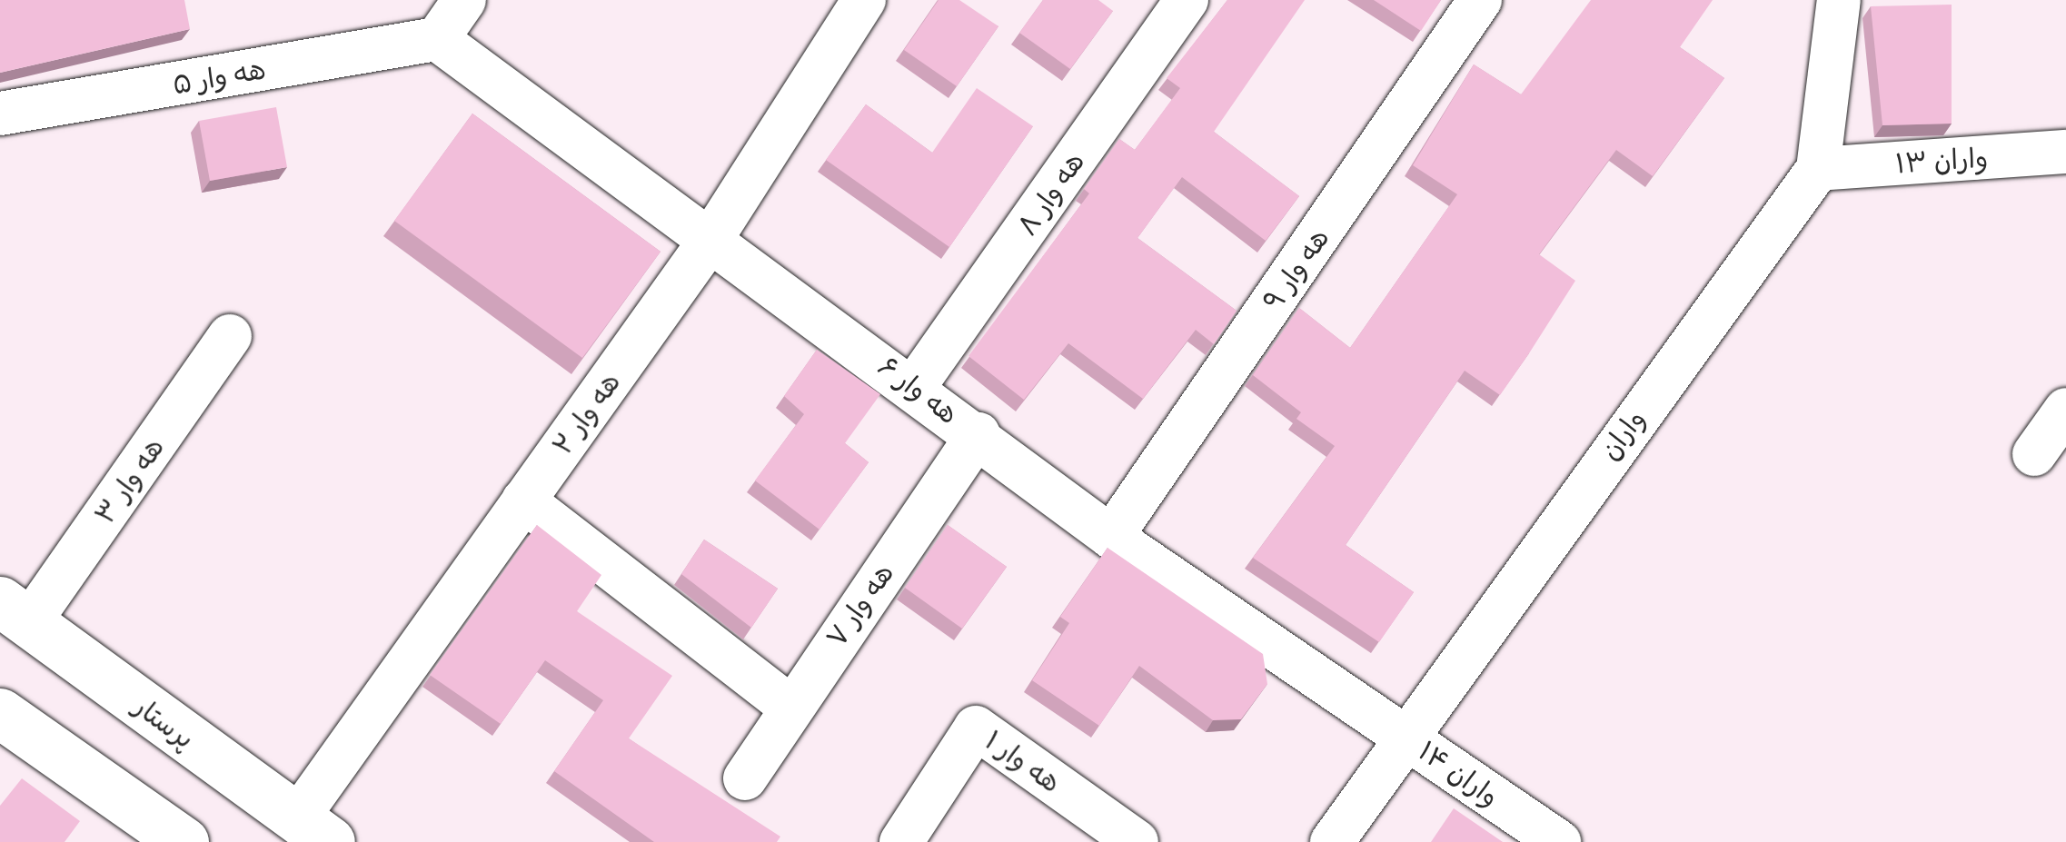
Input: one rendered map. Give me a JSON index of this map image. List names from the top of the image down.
{
  "streets": {
    "main road": ["پرستار"],
    "street": [
      "هه وار ۵",
      "واران ۱۳",
      "هه وار ۸",
      "هه وار ۹",
      "هه وار ۶",
      "هه وار ۲",
      "واران",
      "هه وار ۳",
      "هه وار ۷",
      "هه وار ۱",
      "واران ۱۴"
    ]
  },
  "crossings": [
    ["هه وار ۵", "هه وار ۶"],
    ["واران ۱۳", "واران"],
    ["هه وار ۸", "هه وار ۶"],
    ["هه وار ۹", "هه وار ۶"],
    ["هه وار ۶", "هه وار ۲"],
    ["هه وار ۶", "واران"],
    ["هه وار ۶", "هه وار ۷"],
    ["هه وار ۶", "واران ۱۴"],
    ["هه وار ۲", "پرستار"],
    ["واران", "واران ۱۴"],
    ["هه وار ۳", "پرستار"]
  ]
}
